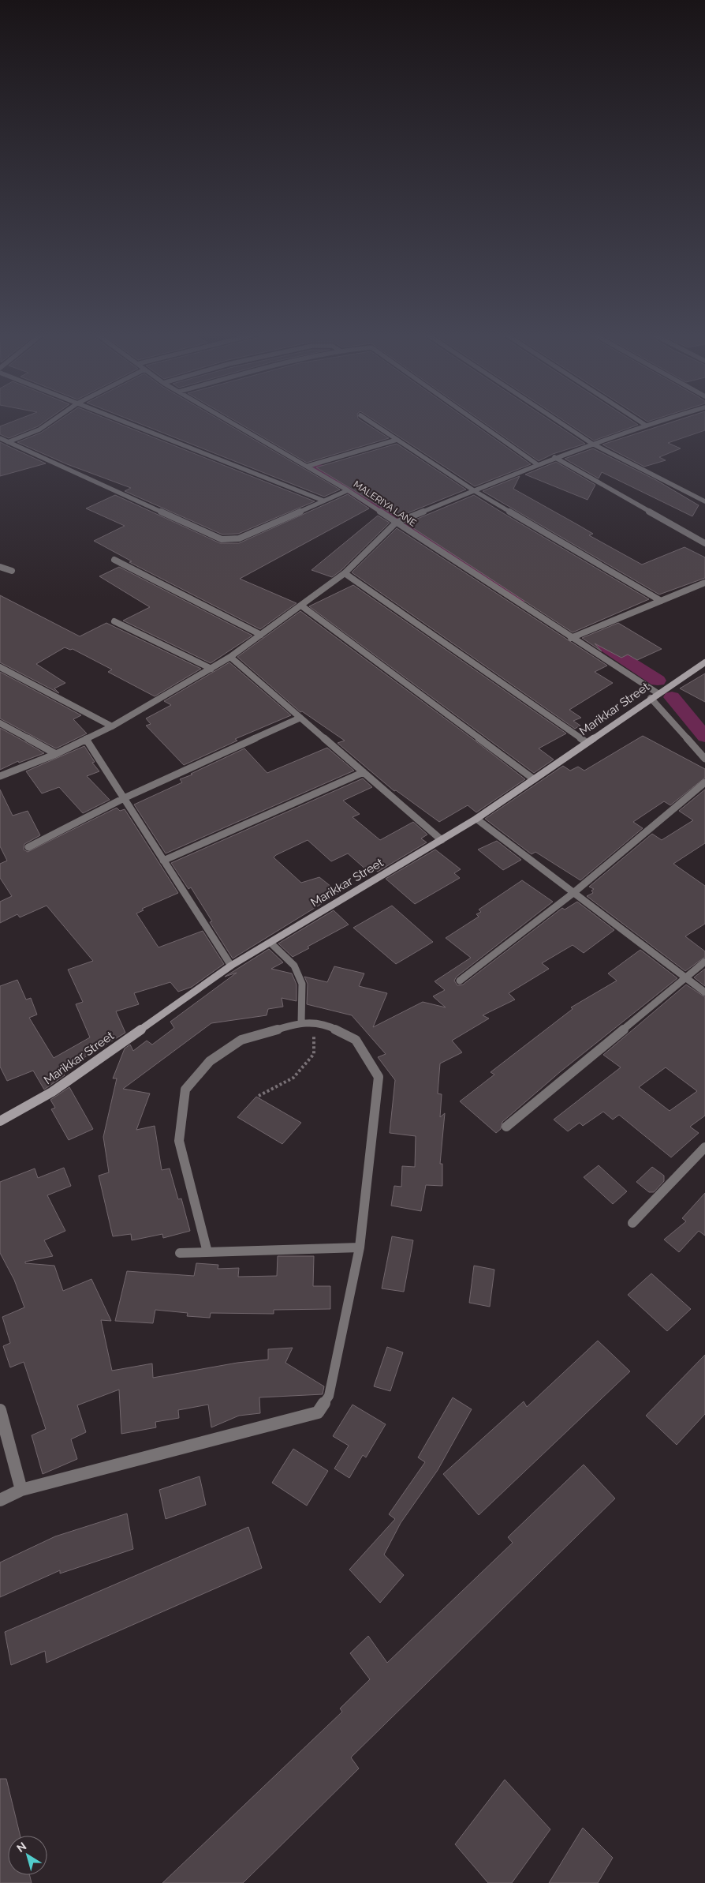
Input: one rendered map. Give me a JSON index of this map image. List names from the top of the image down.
{
  "streets": {
    "street": ["MALERIYA LANE", "Marikkar Street"]
  },
  "crossings": [
    ["MALERIYA LANE", "Marikkar Street"]
  ],
  "north": "top left"
}
